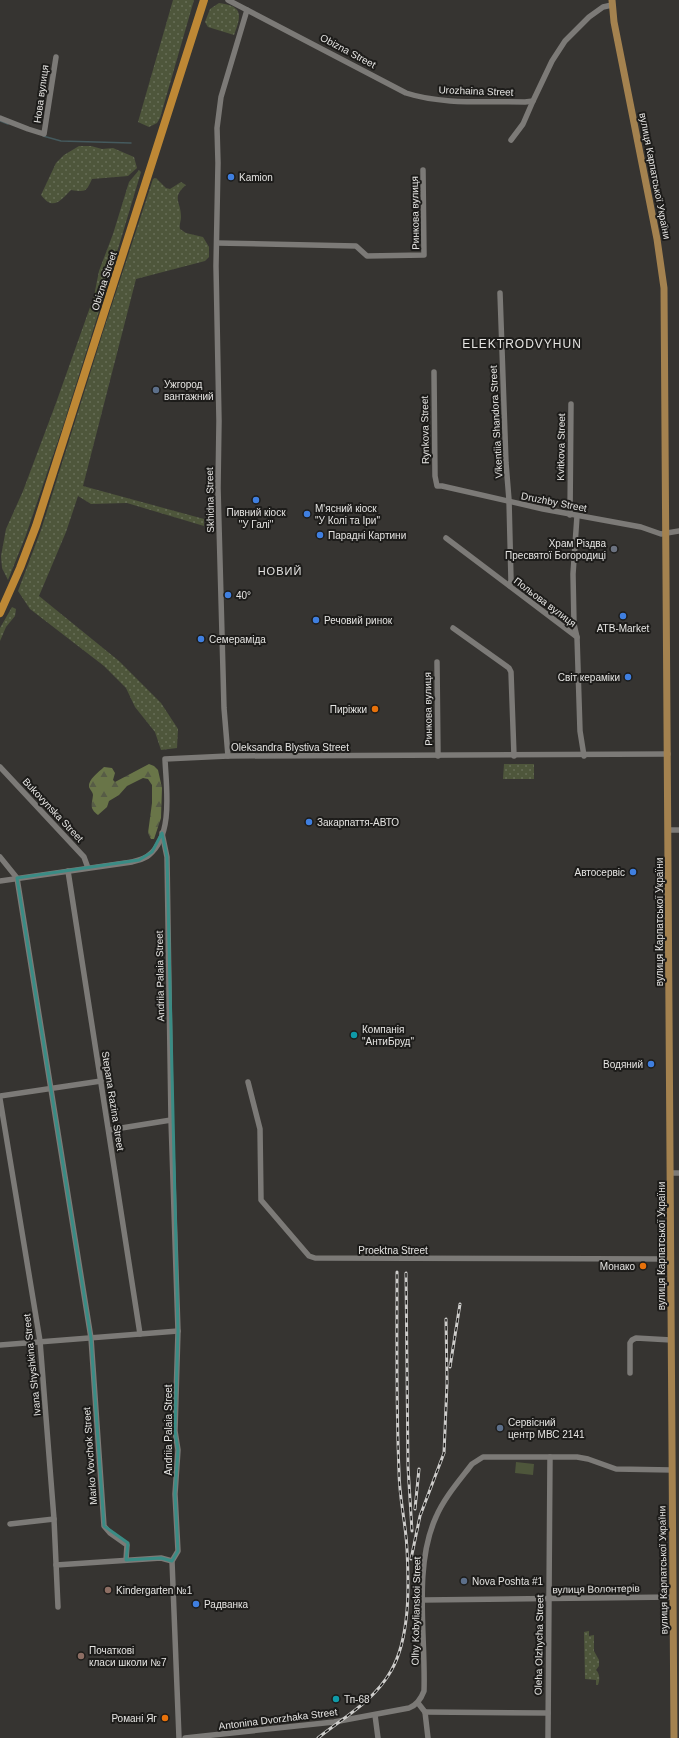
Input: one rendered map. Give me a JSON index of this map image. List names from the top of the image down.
{
  "streets": {
    "highway": ["Obizna Street"],
    "main road": ["вулиця Карпатської України"],
    "street": [
      "Urozhaina Street",
      "Нова вулиця",
      "Ринкова вулиця",
      "Vikentiia Shandora Street",
      "Rynkova Street",
      "Kvitkova Street",
      "Skhidna Street",
      "Druzhby Street",
      "Польова вулиця",
      "Oleksandra Blystiva Street",
      "Bukovynska Street",
      "Andriia Palaia Street",
      "Stepana Razina Street",
      "Proektna Street",
      "Ivana Shyshkina Street",
      "Marko Vovchok Street",
      "вулиця Волонтерів",
      "Olhy Kobylianskoi Street",
      "Oleha Olzhycha Street",
      "Antonina Dvorzhaka Street"
    ]
  },
  "crossings": [
    ["Obizna Street", "Urozhaina Street"],
    ["Obizna Street", "Skhidna Street"],
    ["вулиця Карпатської України", "Druzhby Street"],
    ["вулиця Карпатської України", "Oleksandra Blystiva Street"],
    ["вулиця Карпатської України", "Proektna Street"],
    ["вулиця Карпатської України", "вулиця Волонтерів"],
    ["вулиця Карпатської України", "Olhy Kobylianskoi Street"],
    ["Ринкова вулиця", "Skhidna Street"],
    ["Ринкова вулиця", "Oleksandra Blystiva Street"],
    ["Vikentiia Shandora Street", "Druzhby Street"],
    ["Vikentiia Shandora Street", "Польова вулиця"],
    ["Rynkova Street", "Druzhby Street"],
    ["Kvitkova Street", "Druzhby Street"],
    ["Skhidna Street", "Oleksandra Blystiva Street"],
    ["Польова вулиця", "Oleksandra Blystiva Street"],
    ["Oleksandra Blystiva Street", "Bukovynska Street"],
    ["Oleksandra Blystiva Street", "Andriia Palaia Street"],
    ["Oleksandra Blystiva Street", "Stepana Razina Street"],
    ["вулиця Волонтерів", "Olhy Kobylianskoi Street"],
    ["вулиця Волонтерів", "Oleha Olzhycha Street"],
    ["Olhy Kobylianskoi Street", "Oleha Olzhycha Street"],
    ["Olhy Kobylianskoi Street", "Antonina Dvorzhaka Street"]
  ],
  "districts": ["ELEKTRODVYHUN", "НОВИЙ"],
  "places": [
    "Kamion",
    "Ужгород вантажний",
    "Пивний кіоск \"У Галі\"",
    "М'ясний кіоск \"У Колі та Іри\"",
    "Парадні Картини",
    "Храм Різдва Пресвятої Богородиці",
    "40°",
    "ATB-Market",
    "Речовий ринок",
    "Семераміда",
    "Світ кераміки",
    "Пиріжки",
    "Закарпаття-АВТО",
    "Автосервiс",
    "Компанія \"АнтиБруд\"",
    "Водяний",
    "Монако",
    "Сервісний центр МВС 2141",
    "Nova Poshta #1",
    "Kindergarten №1",
    "Радванка",
    "Початкові класи школи №7",
    "Тп-68",
    "Романі Яг"
  ]
}
